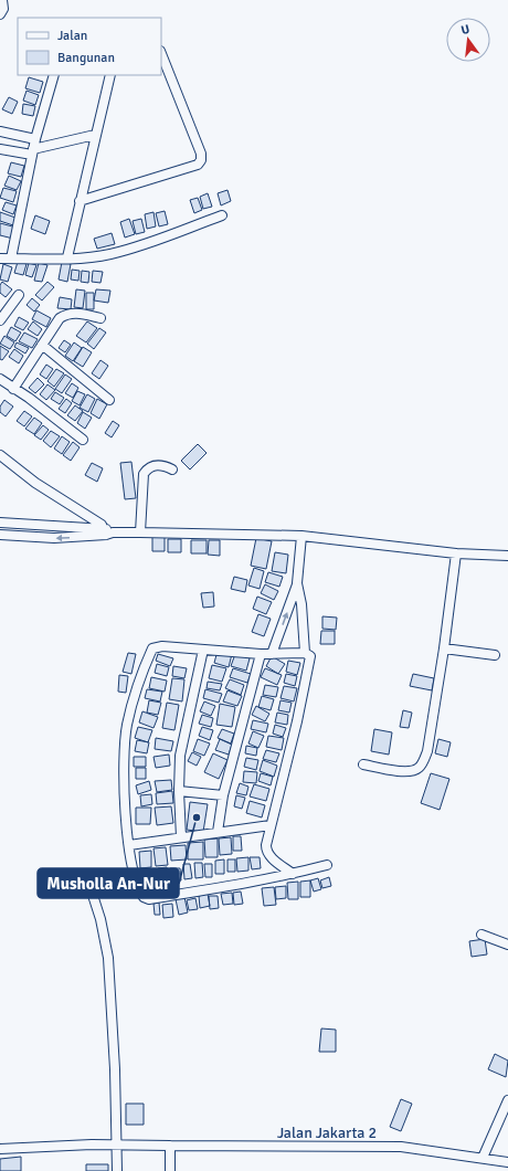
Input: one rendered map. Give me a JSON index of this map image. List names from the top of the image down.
{
  "streets": {
    "street": ["Jalan Jakarta 2"]
  },
  "places": ["Musholla An-Nur"],
  "legend": ["Jalan", "Bangunan"],
  "north": "top"
}
